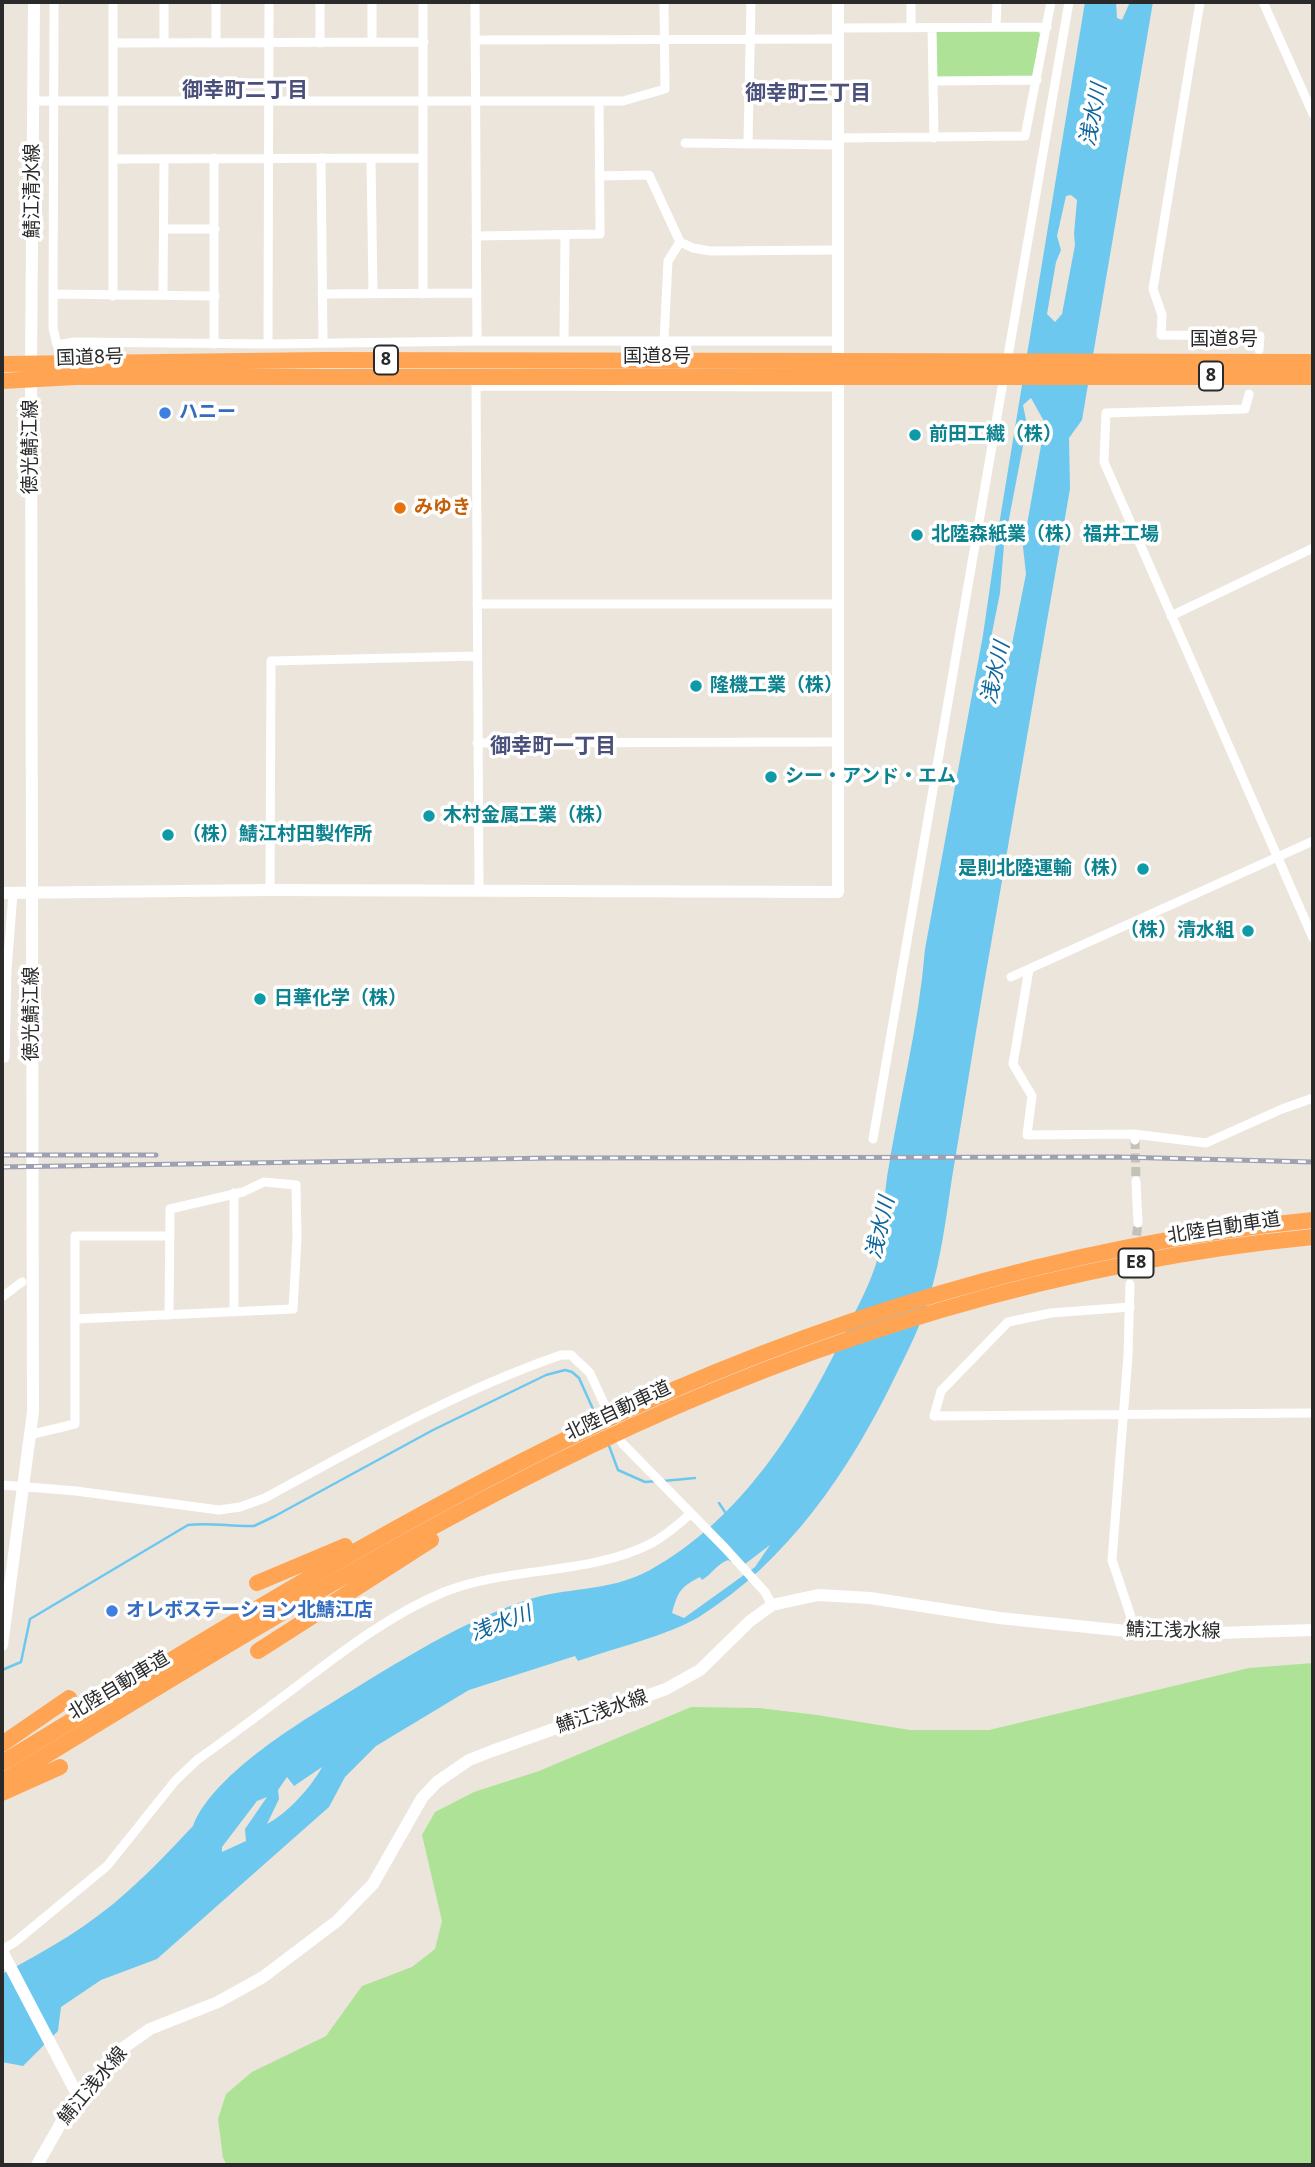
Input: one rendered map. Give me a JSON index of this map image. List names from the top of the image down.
{
  "streets": {
    "highway": [
      "国道8号",
      "8",
      "北陸自動車道",
      "E8"
    ],
    "main road": ["鯖江清水線", "徳光鯖江線", "鯖江浅水線"]
  },
  "crossings": [
    ["鯖江清水線", "国道8号"],
    ["鯖江清水線", "徳光鯖江線"],
    ["国道8号", "徳光鯖江線"]
  ],
  "districts": ["御幸町二丁目", "御幸町三丁目", "御幸町一丁目"],
  "water": ["浅水川"],
  "places": [
    "ハニー",
    "前田工繊（株）",
    "みゆき",
    "北陸森紙業（株）福井工場",
    "隆機工業（株）",
    "シー・アンド・エム",
    "木村金属工業（株）",
    "（株）鯖江村田製作所",
    "是則北陸運輸（株）",
    "（株）清水組",
    "日華化学（株）",
    "オレボステーション北鯖江店"
  ]
}
